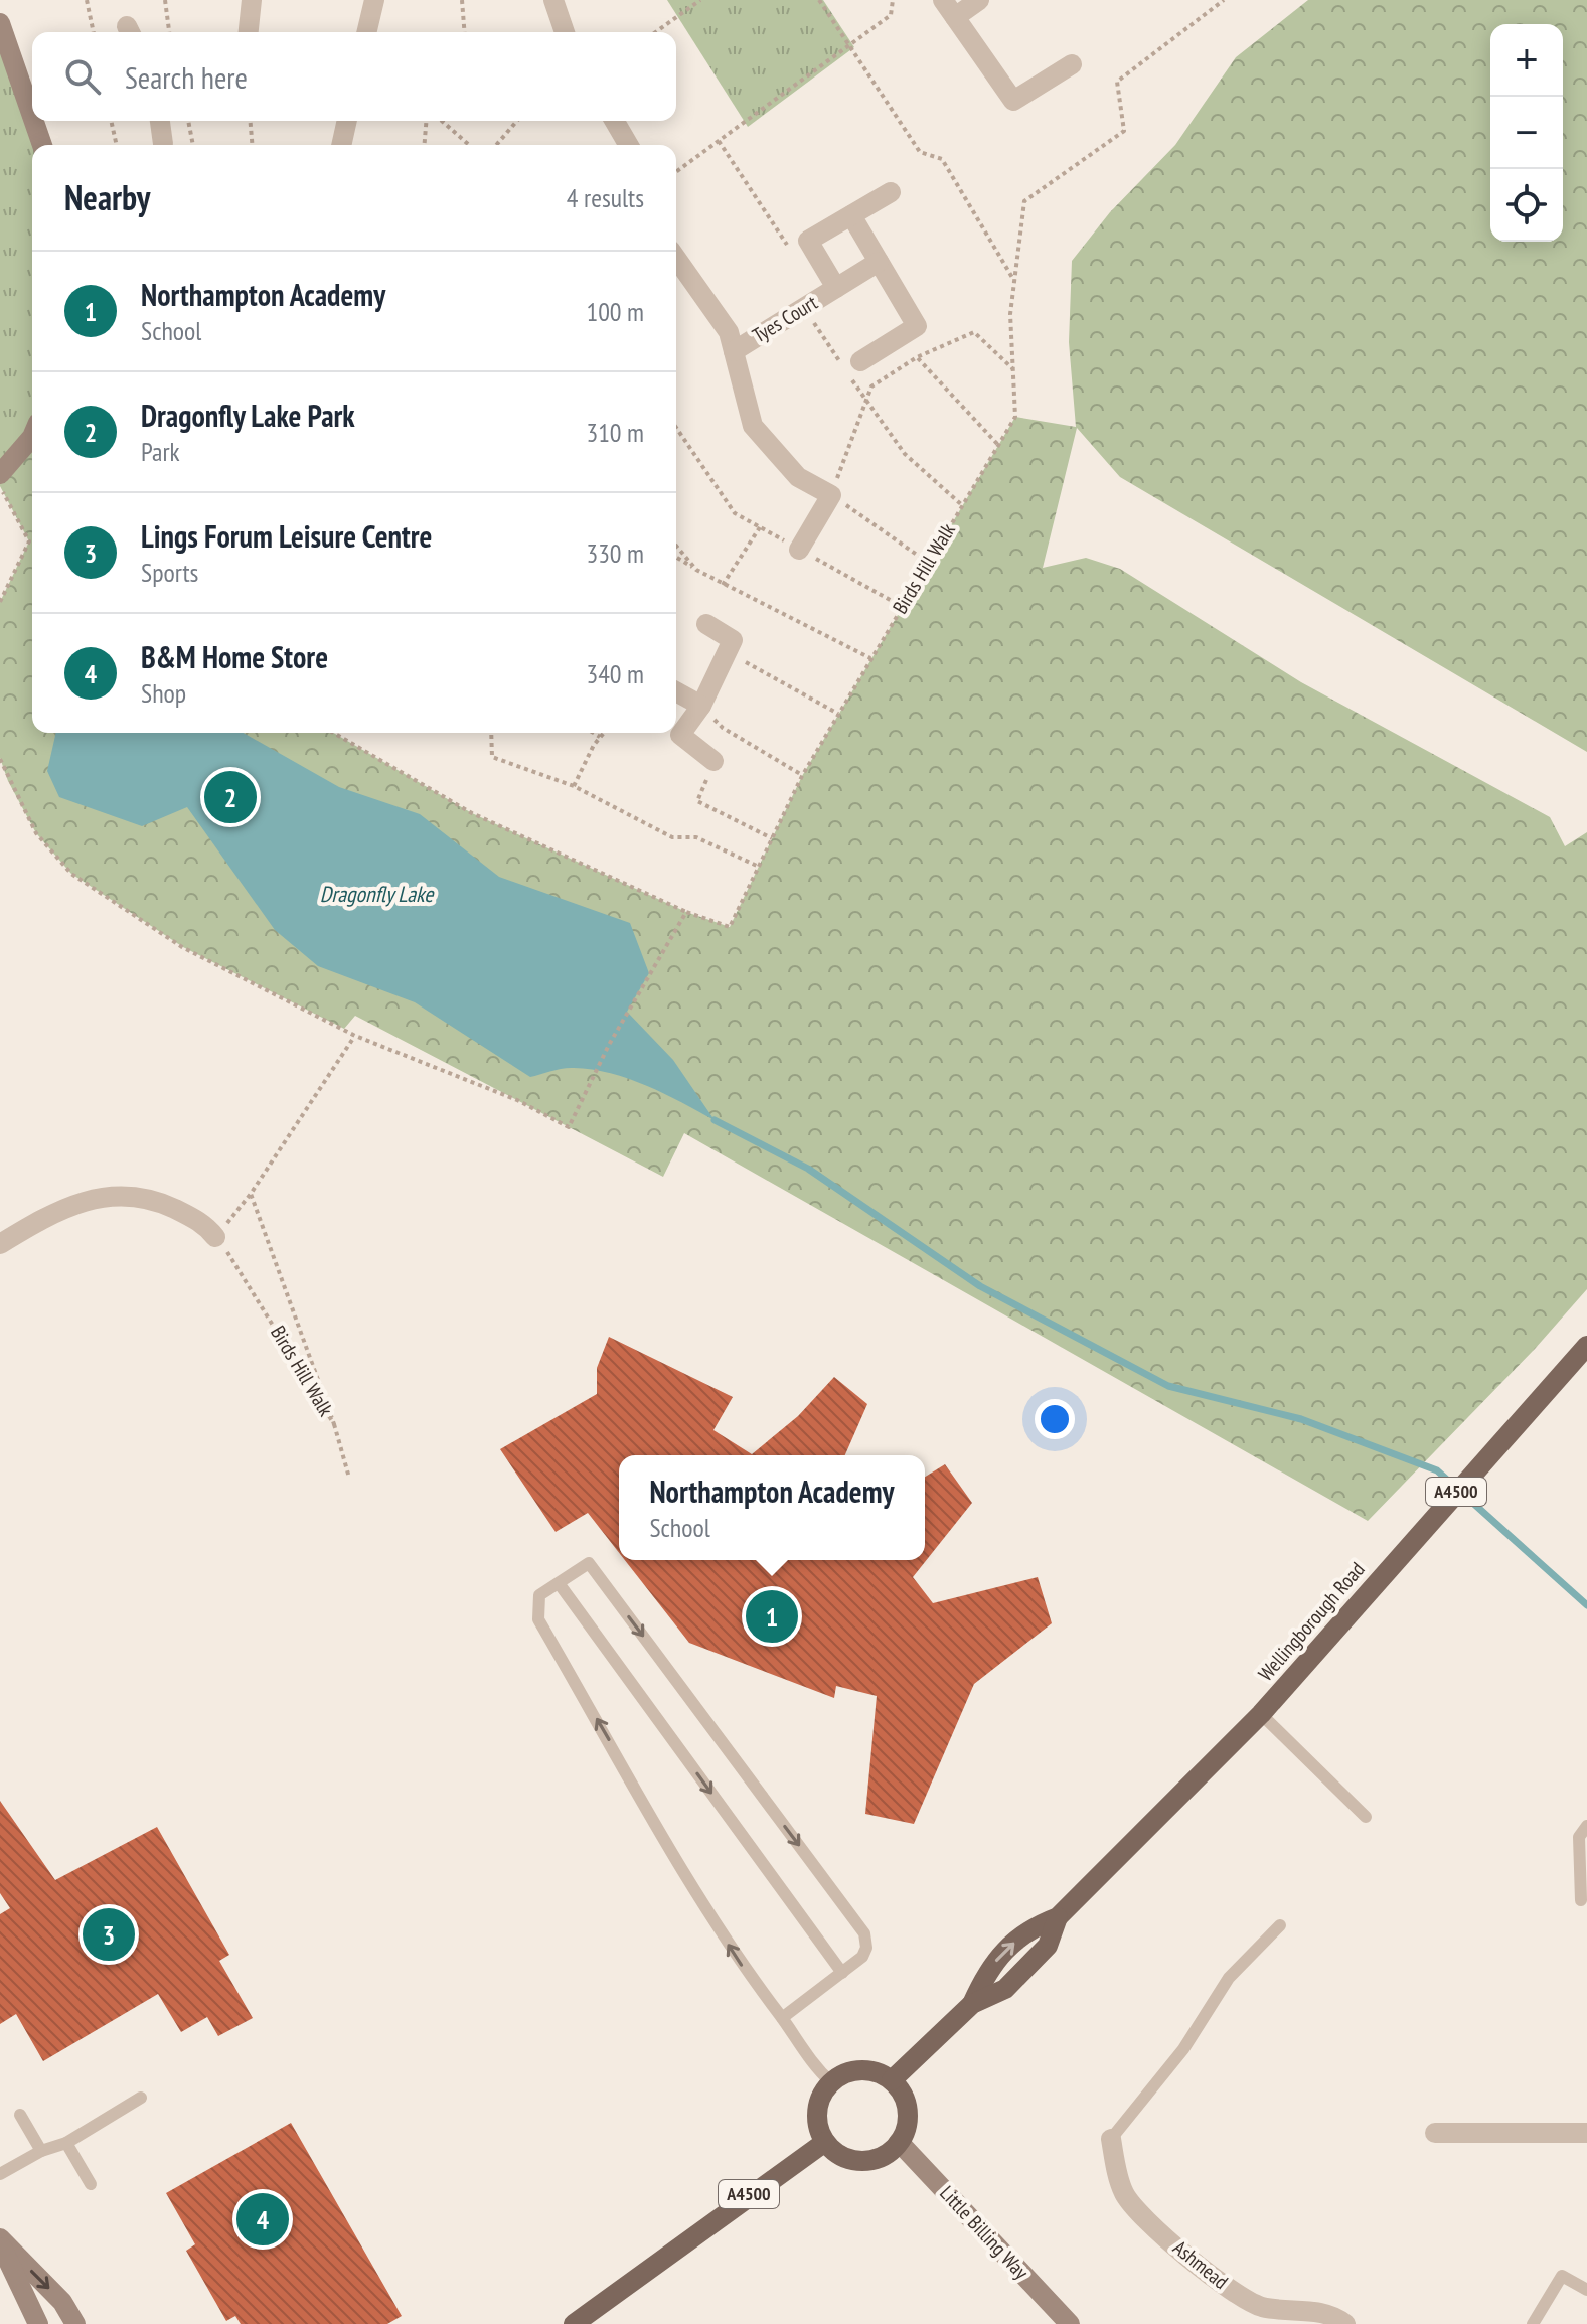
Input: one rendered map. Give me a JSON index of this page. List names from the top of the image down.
{
  "streets": {
    "main road": ["A4500", "Wellingborough Road"],
    "street": ["Tyes Court", "Little Billing Way", "Ashmead"],
    "path": ["Birds Hill Walk"]
  },
  "crossings": [
    ["A4500", "Wellingborough Road"],
    ["A4500", "Little Billing Way"],
    ["Wellingborough Road", "Little Billing Way"]
  ],
  "water": ["Dragonfly Lake"],
  "page": {
    "map_buttons": ["+", "−"],
    "search": "Search here",
    "heading": ["Nearby", "4 results"],
    "list": [
      {
        "mark": "1",
        "name": "Northampton Academy",
        "note": "School",
        "value": "100 m"
      },
      {
        "mark": "2",
        "name": "Dragonfly Lake Park",
        "note": "Park",
        "value": "310 m"
      },
      {
        "mark": "3",
        "name": "Lings Forum Leisure Centre",
        "note": "Sports",
        "value": "330 m"
      },
      {
        "mark": "4",
        "name": "B&M Home Store",
        "note": "Shop",
        "value": "340 m"
      }
    ],
    "pins": [
      "2",
      "1",
      "3",
      "4"
    ],
    "popup": ["Northampton Academy", "School"]
  }
}
